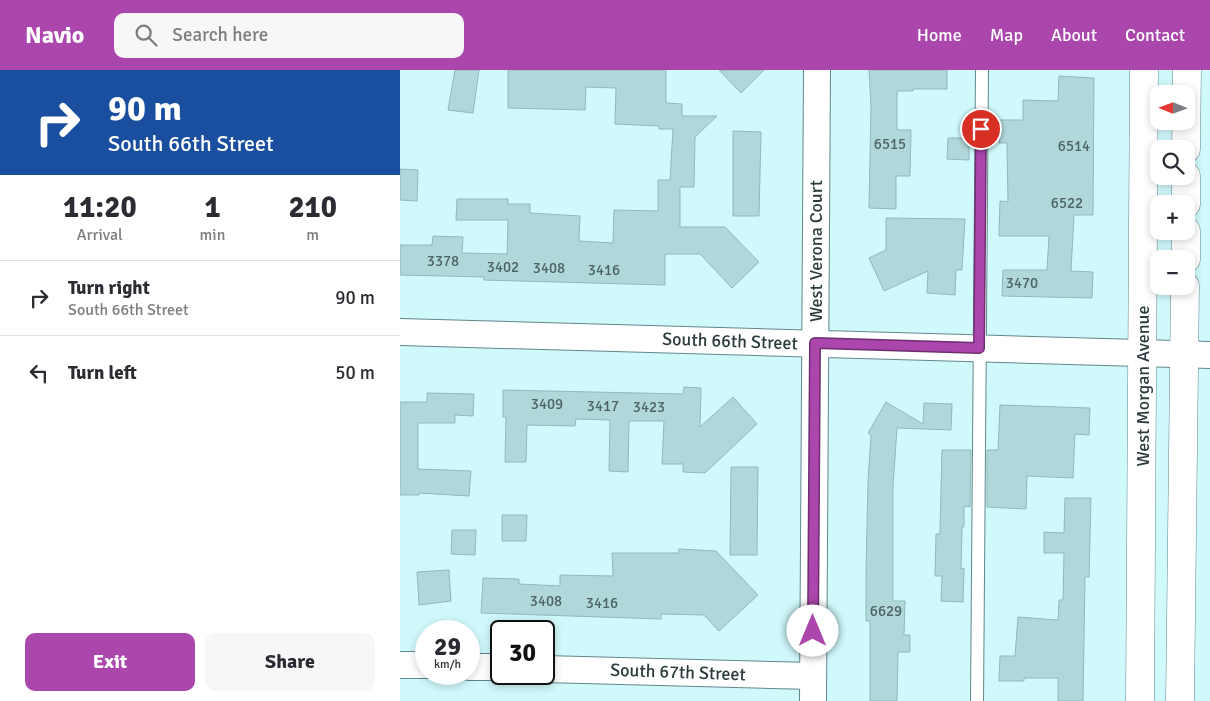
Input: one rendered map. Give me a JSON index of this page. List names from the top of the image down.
{
  "streets": {
    "street": [
      "West Verona Court",
      "South 66th Street",
      "West Morgan Avenue",
      "South 67th Street"
    ]
  },
  "crossings": [
    ["West Verona Court", "South 66th Street"],
    ["West Verona Court", "South 67th Street"],
    ["South 66th Street", "West Morgan Avenue"]
  ],
  "house_numbers": [
    "6515",
    "6514",
    "6522",
    "3378",
    "3402",
    "3408",
    "3416",
    "3470",
    "3409",
    "3417",
    "3423",
    "3408",
    "3416",
    "6629"
  ],
  "north": "left",
  "page": {
    "header": "Navio",
    "search": "Search here",
    "nav": [
      "Home",
      "Map",
      "About",
      "Contact"
    ],
    "turn": ["90 m", "South 66th Street"],
    "map_buttons": ["+", "−"],
    "eta": [
      "11:20",
      "Arrival",
      "1",
      "min",
      "210",
      "m"
    ],
    "list": [
      {
        "name": "Turn right",
        "note": "South 66th Street",
        "value": "90 m"
      },
      {
        "name": "Turn left",
        "value": "50 m"
      }
    ],
    "speed": "29 km/h",
    "limit": "30",
    "buttons": ["Exit", "Share"]
  }
}
